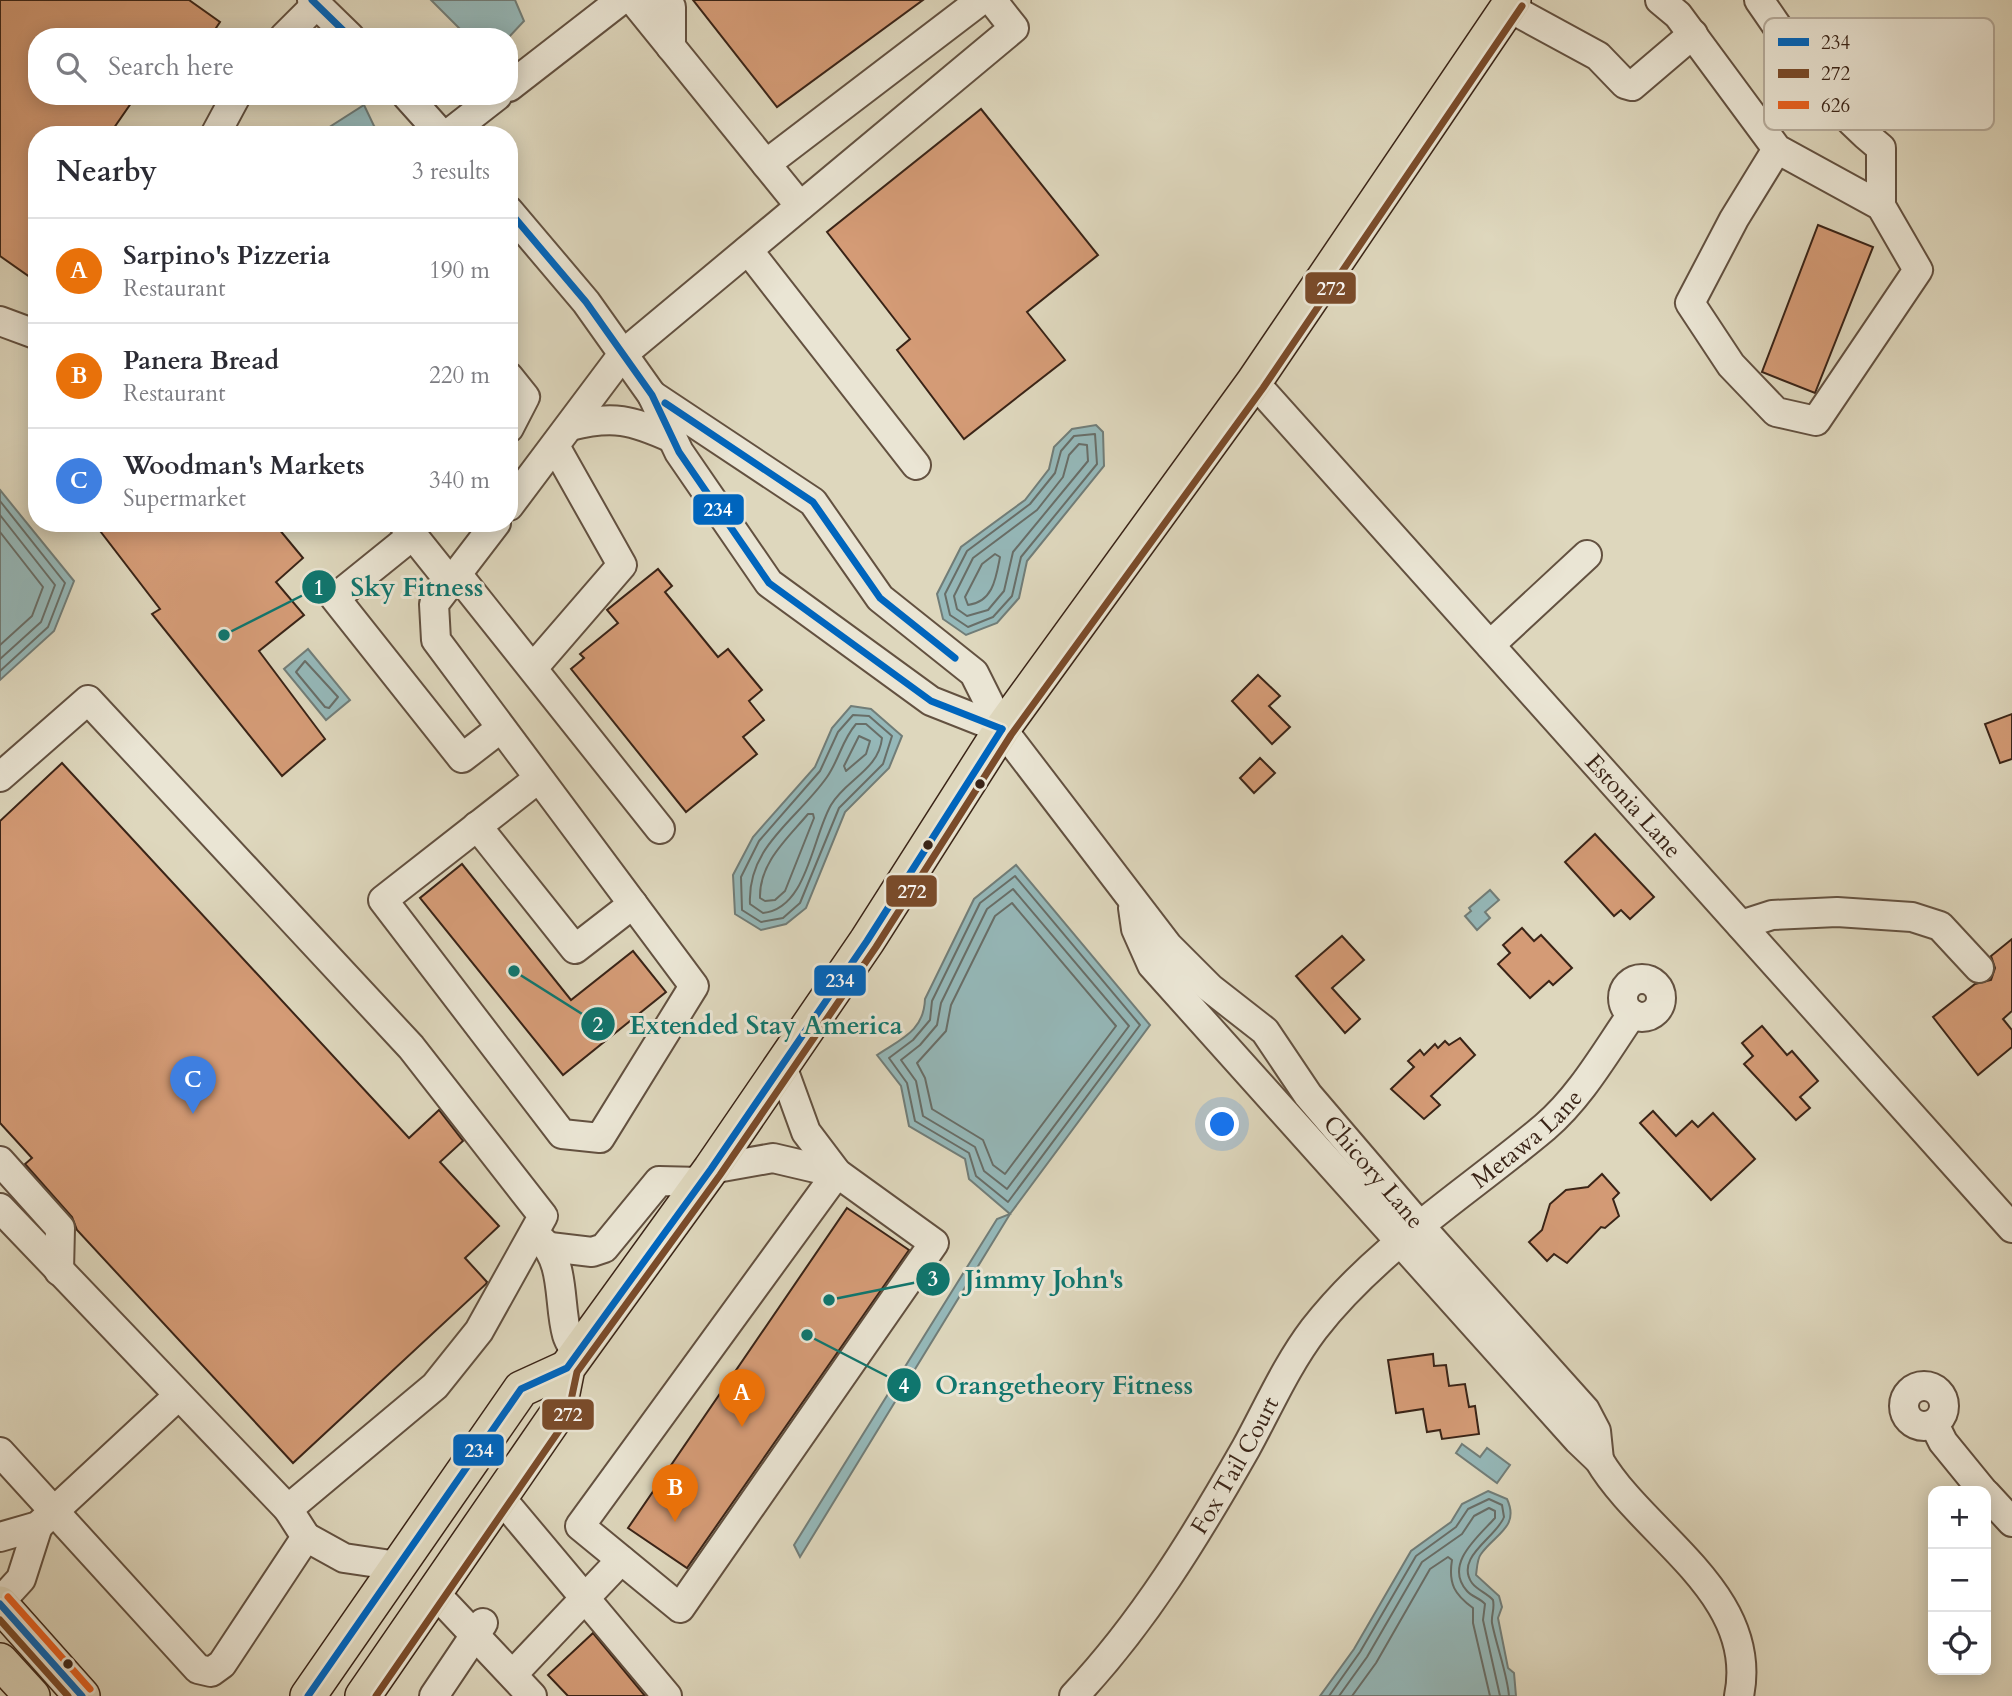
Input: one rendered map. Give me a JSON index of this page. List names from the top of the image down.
{
  "streets": {
    "street": [
      "Estonia Lane",
      "Metawa Lane",
      "Chicory Lane",
      "Fox Tail Court"
    ]
  },
  "crossings": [
    ["Metawa Lane", "Chicory Lane"],
    ["Metawa Lane", "Fox Tail Court"],
    ["Chicory Lane", "Fox Tail Court"]
  ],
  "places": [
    "Sky Fitness",
    "Extended Stay America",
    "Jimmy John's",
    "Orangetheory Fitness"
  ],
  "lines": ["transit line 234", "transit line 272", "transit line 626"],
  "legend": ["234", "272", "626"],
  "page": {
    "search": "Search here",
    "heading": ["Nearby", "3 results"],
    "list": [
      {
        "mark": "A",
        "name": "Sarpino's Pizzeria",
        "note": "Restaurant",
        "value": "190 m"
      },
      {
        "mark": "B",
        "name": "Panera Bread",
        "note": "Restaurant",
        "value": "220 m"
      },
      {
        "mark": "C",
        "name": "Woodman's Markets",
        "note": "Supermarket",
        "value": "340 m"
      }
    ],
    "pins": ["C", "A", "B"],
    "map_buttons": ["+", "−"]
  }
}
